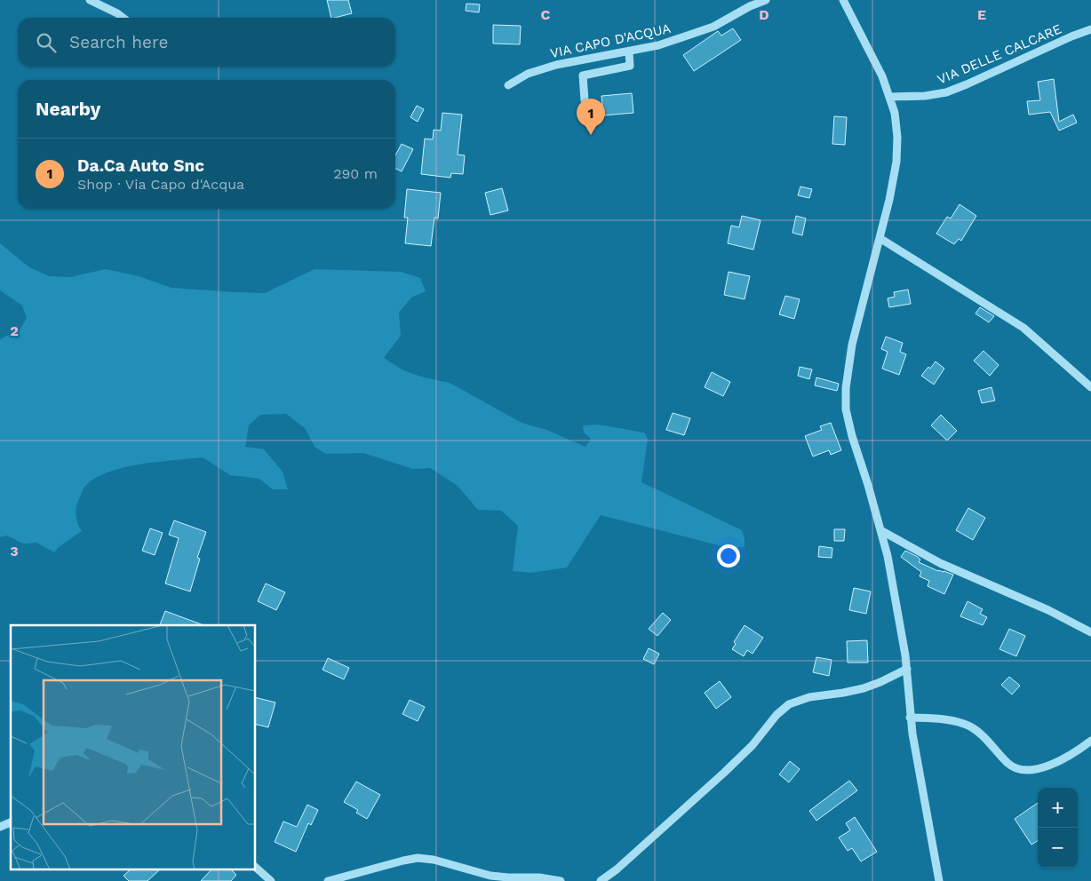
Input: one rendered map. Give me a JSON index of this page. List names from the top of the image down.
{
  "streets": {
    "street": ["VIA CAPO D'ACQUA", "VIA DELLE CALCARE"]
  },
  "page": {
    "search": "Search here",
    "heading": "Nearby",
    "pins": "1",
    "list": [
      {
        "mark": "1",
        "name": "Da.Ca Auto Snc",
        "note": "Shop · Via Capo d'Acqua",
        "value": "290 m"
      }
    ],
    "map_buttons": ["+", "−"]
  },
  "grid": {
    "columns": ["C", "D", "E"],
    "rows": ["2", "3"]
  }
}
